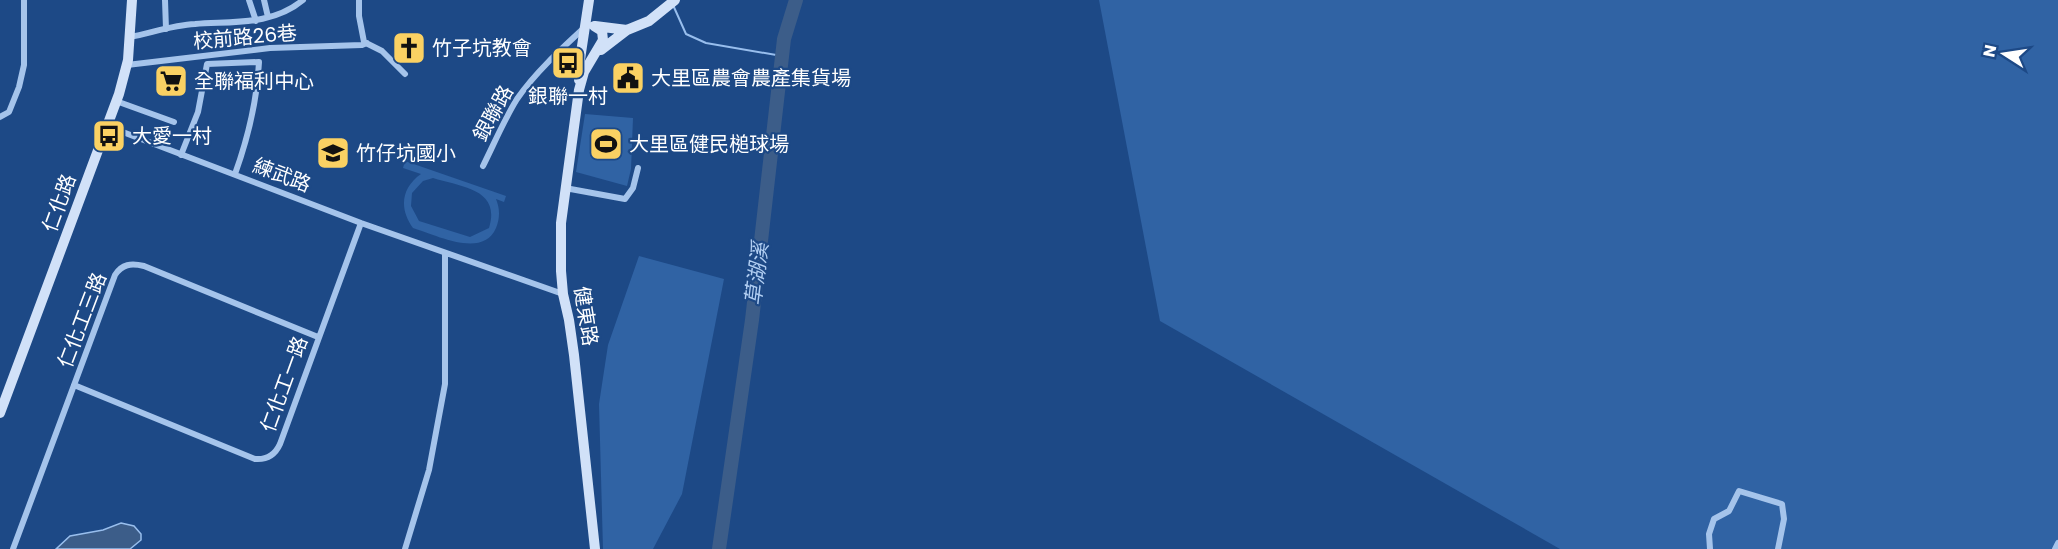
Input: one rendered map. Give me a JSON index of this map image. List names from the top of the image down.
{
  "streets": {
    "street": [
      "校前路26巷",
      "銀聯路",
      "練武路",
      "仁化路",
      "健東路",
      "仁化工三路",
      "仁化工一路"
    ]
  },
  "crossings": [
    ["校前路26巷", "仁化路"],
    ["銀聯路", "健東路"],
    ["練武路", "仁化路"],
    ["練武路", "健東路"],
    ["練武路", "仁化工一路"],
    ["仁化工三路", "仁化工一路"]
  ],
  "water": ["草湖溪"],
  "places": {
    "church": ["竹子坑教會"],
    "bus stop": ["銀聯一村", "大愛一村"],
    "public building": ["大里區農會農產集貨場"],
    "supermarket": ["全聯福利中心"],
    "sports": ["大里區健民槌球場"],
    "school or university": ["竹仔坑國小"]
  },
  "north": "left"
}
